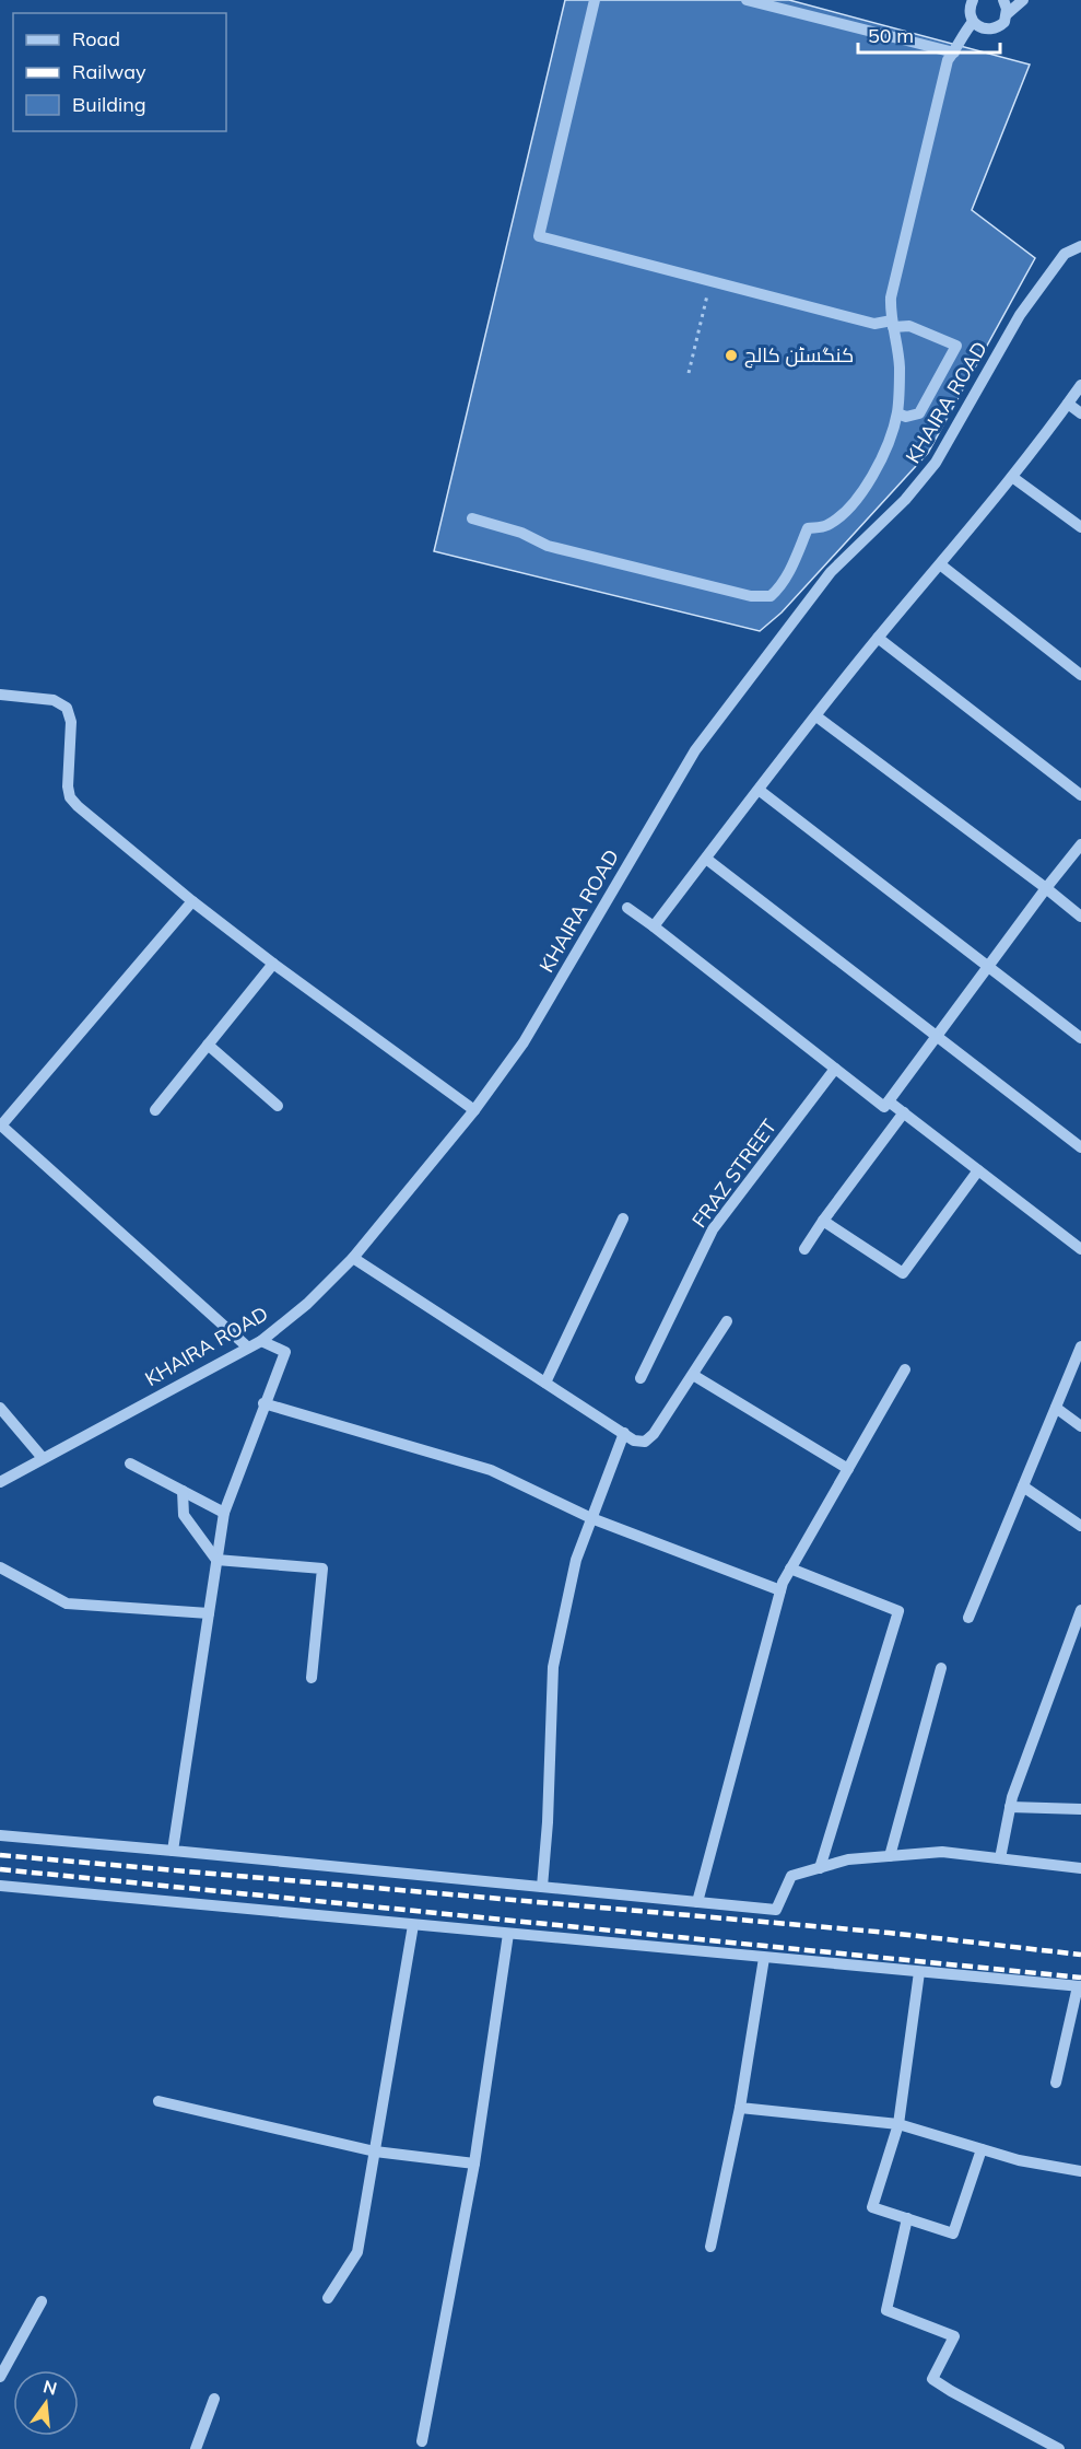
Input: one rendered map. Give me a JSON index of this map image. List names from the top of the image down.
{
  "streets": {
    "street": ["KHAIRA ROAD", "FRAZ STREET"]
  },
  "places": ["کنگسٹن کالج"],
  "legend": ["Road", "Railway", "Building"],
  "scale_bar": "50 m",
  "north": "top"
}
